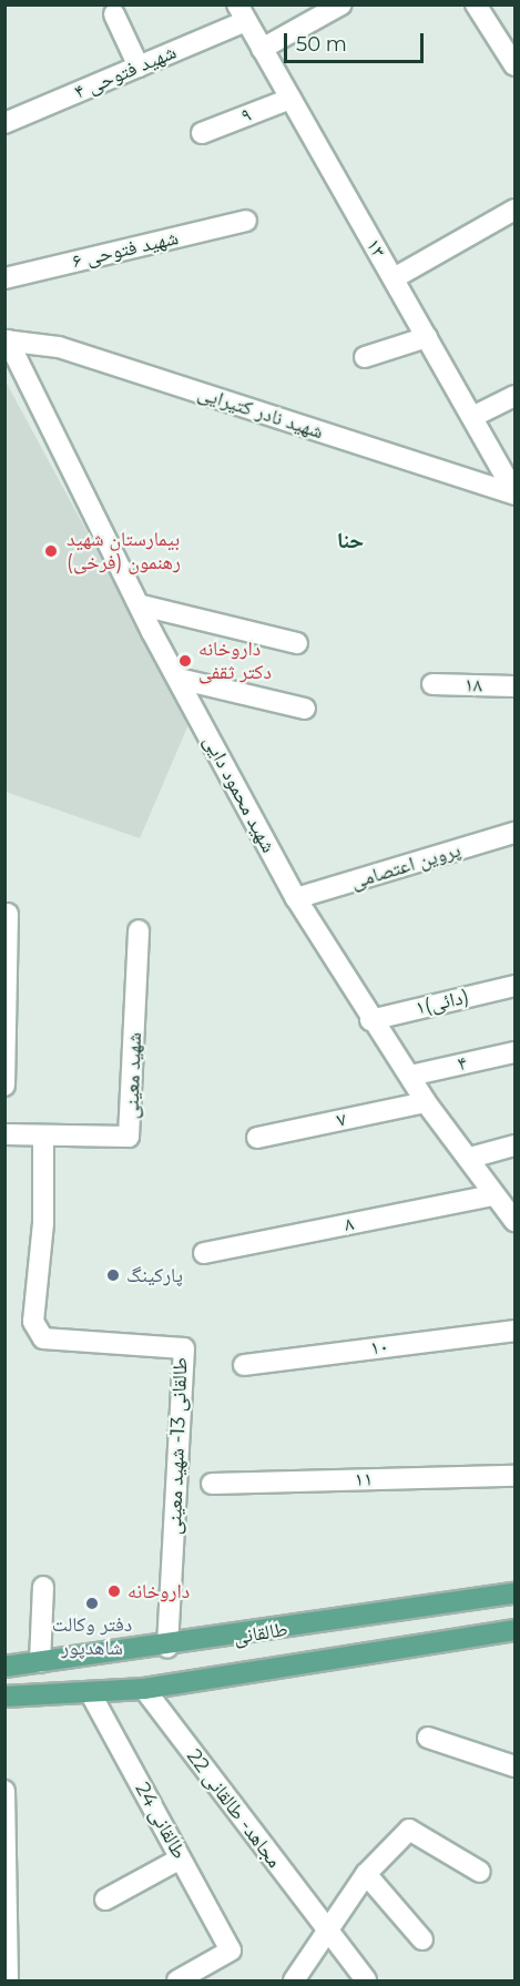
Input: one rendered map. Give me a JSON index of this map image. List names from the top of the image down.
{
  "streets": {
    "main road": ["طالقانی"],
    "street": [
      "شهید فتوحی ۴",
      "۹",
      "۱۳",
      "شهید فتوحی ۶",
      "شهید نادر کتیرایی",
      "۱۸",
      "شهید محمود دایی",
      "پروین اعتصامی",
      "۱(دائی)",
      "۴",
      "شهید معینی",
      "۷",
      "۸",
      "۱۰",
      "طالقانی 13- شهید معینی",
      "۱۱",
      "مجاهد- طالقانی 22",
      "طالقانی 24"
    ]
  },
  "crossings": [
    ["شهید فتوحی ۴", "۱۳"],
    ["۹", "۱۳"],
    ["۱۳", "شهید نادر کتیرایی"],
    ["شهید نادر کتیرایی", "شهید محمود دایی"],
    ["شهید محمود دایی", "پروین اعتصامی"],
    ["شهید محمود دایی", "۱(دائی)"],
    ["شهید محمود دایی", "۴"],
    ["شهید محمود دایی", "۷"],
    ["شهید محمود دایی", "۸"],
    ["شهید معینی", "طالقانی 13- شهید معینی"],
    ["طالقانی 13- شهید معینی", "طالقانی"],
    ["طالقانی", "مجاهد- طالقانی 22"],
    ["طالقانی", "طالقانی 24"]
  ],
  "districts": ["حنا"],
  "places": [
    "بیمارستان شهید رهنمون (فرخی)",
    "داروخانه دکتر ثقفی",
    "پارکینگ",
    "داروخانه",
    "دفتر وکالت شاهدپور"
  ],
  "scale_bar": "50 m"
}
